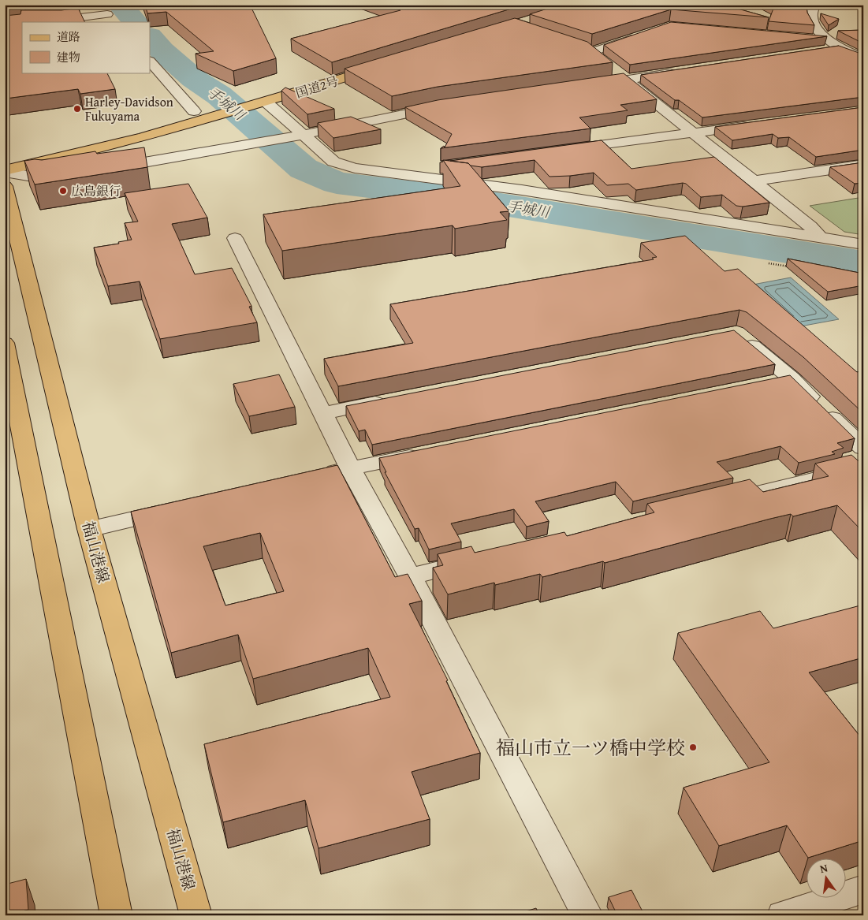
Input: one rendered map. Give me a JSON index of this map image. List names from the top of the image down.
{
  "streets": {
    "main road": ["国道2号", "福山港線"]
  },
  "water": ["手城川"],
  "places": ["Harley-Davidson Fukuyama", "広島銀行", "福山市立一ツ橋中学校"],
  "legend": ["道路", "建物"],
  "north": "top"
}
